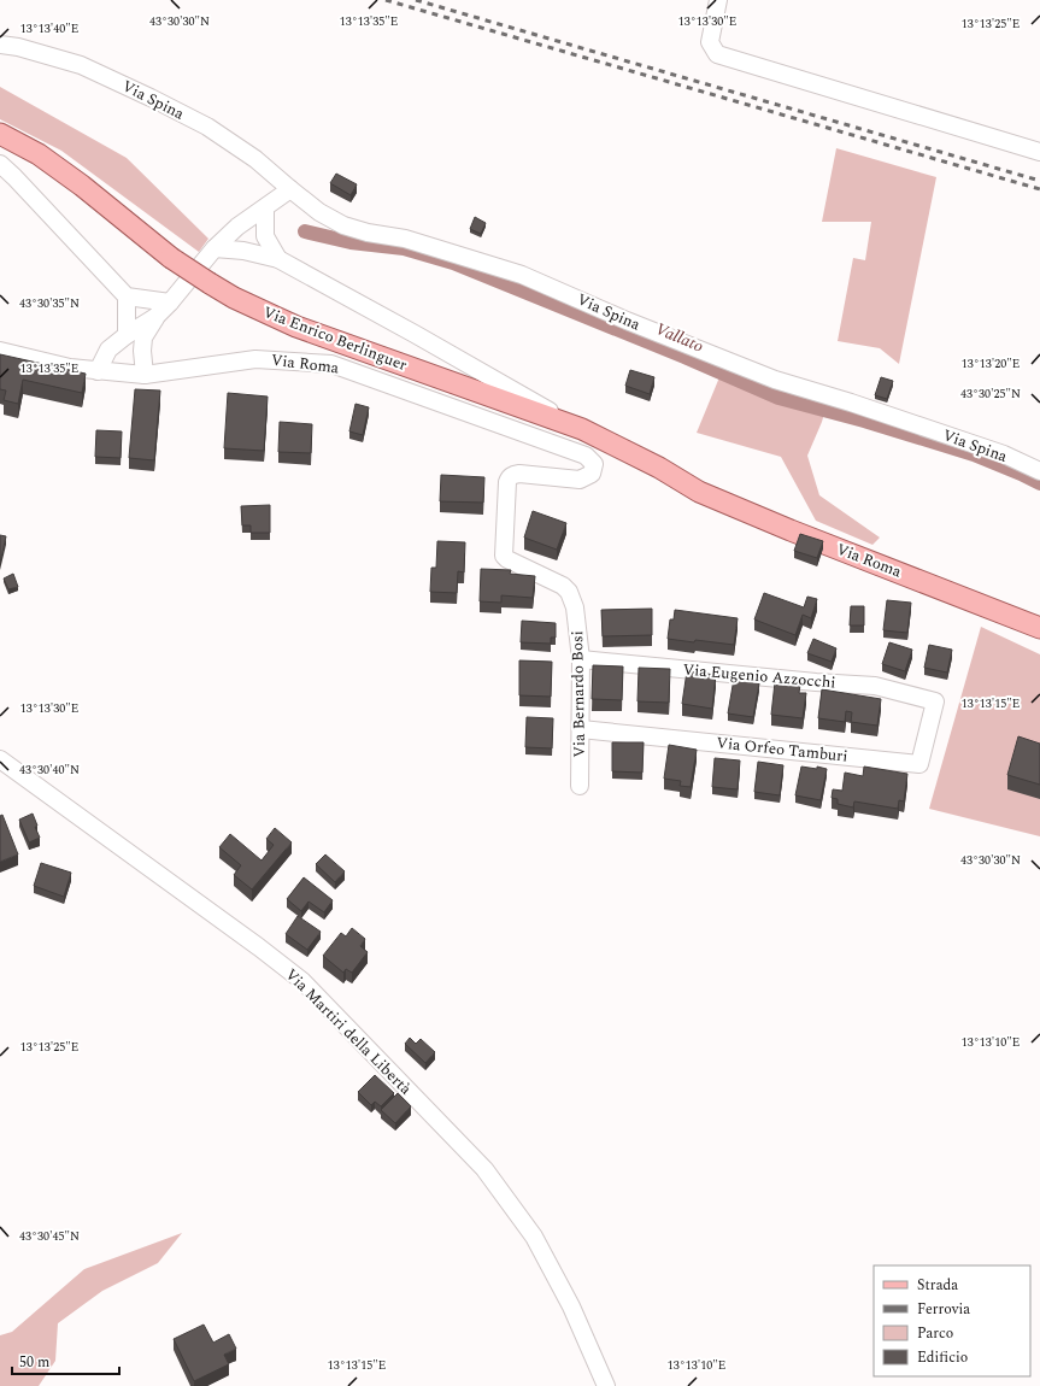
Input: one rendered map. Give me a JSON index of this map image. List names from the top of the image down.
{
  "streets": {
    "main road": ["Via Enrico Berlinguer", "Via Roma"],
    "street": [
      "Via Spina",
      "Via Eugenio Azzocchi",
      "Via Bernardo Bosi",
      "Via Orfeo Tamburi",
      "Via Martiri della Libertà"
    ]
  },
  "crossings": [
    ["Via Enrico Berlinguer", "Via Roma"],
    ["Via Roma", "Via Bernardo Bosi"],
    ["Via Eugenio Azzocchi", "Via Bernardo Bosi"],
    ["Via Eugenio Azzocchi", "Via Orfeo Tamburi"],
    ["Via Bernardo Bosi", "Via Orfeo Tamburi"]
  ],
  "water": ["Vallato"],
  "legend": [
    "Strada",
    "Ferrovia",
    "Parco",
    "Edificio"
  ],
  "scale_bar": "50 m",
  "coordinates": [
    "43°30'30\"N",
    "13°13'35\"E",
    "13°13'30\"E",
    "13°13'25\"E",
    "13°13'40\"E",
    "43°30'35\"N",
    "13°13'20\"E",
    "43°30'25\"N",
    "13°13'15\"E",
    "43°30'40\"N",
    "13°13'10\"E",
    "43°30'45\"N"
  ]
}
